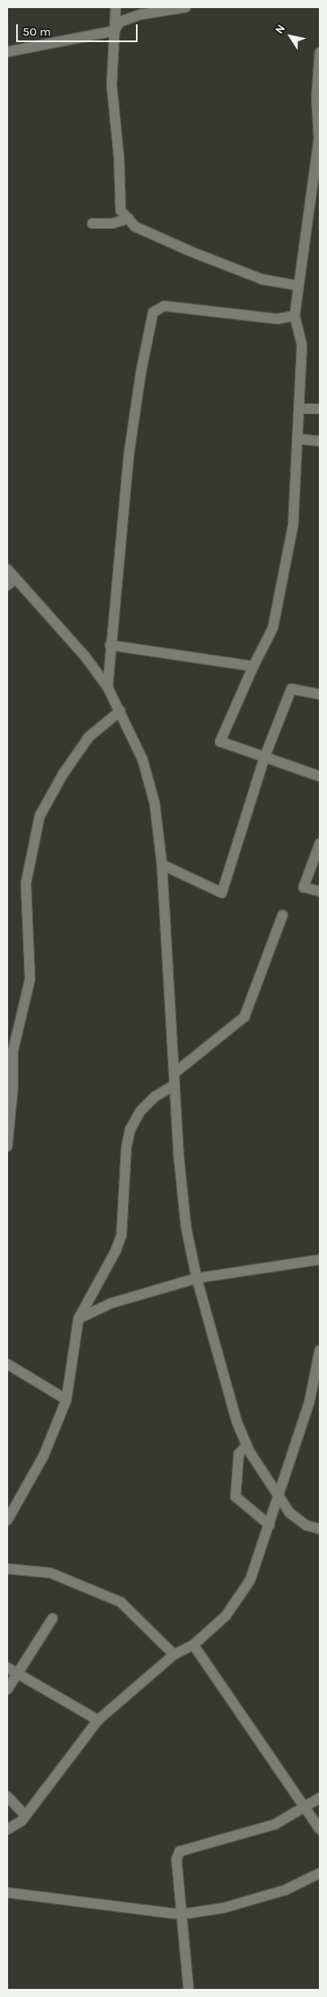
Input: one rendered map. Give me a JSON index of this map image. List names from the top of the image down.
{
  "scale_bar": "50 m",
  "north": "top left"
}
